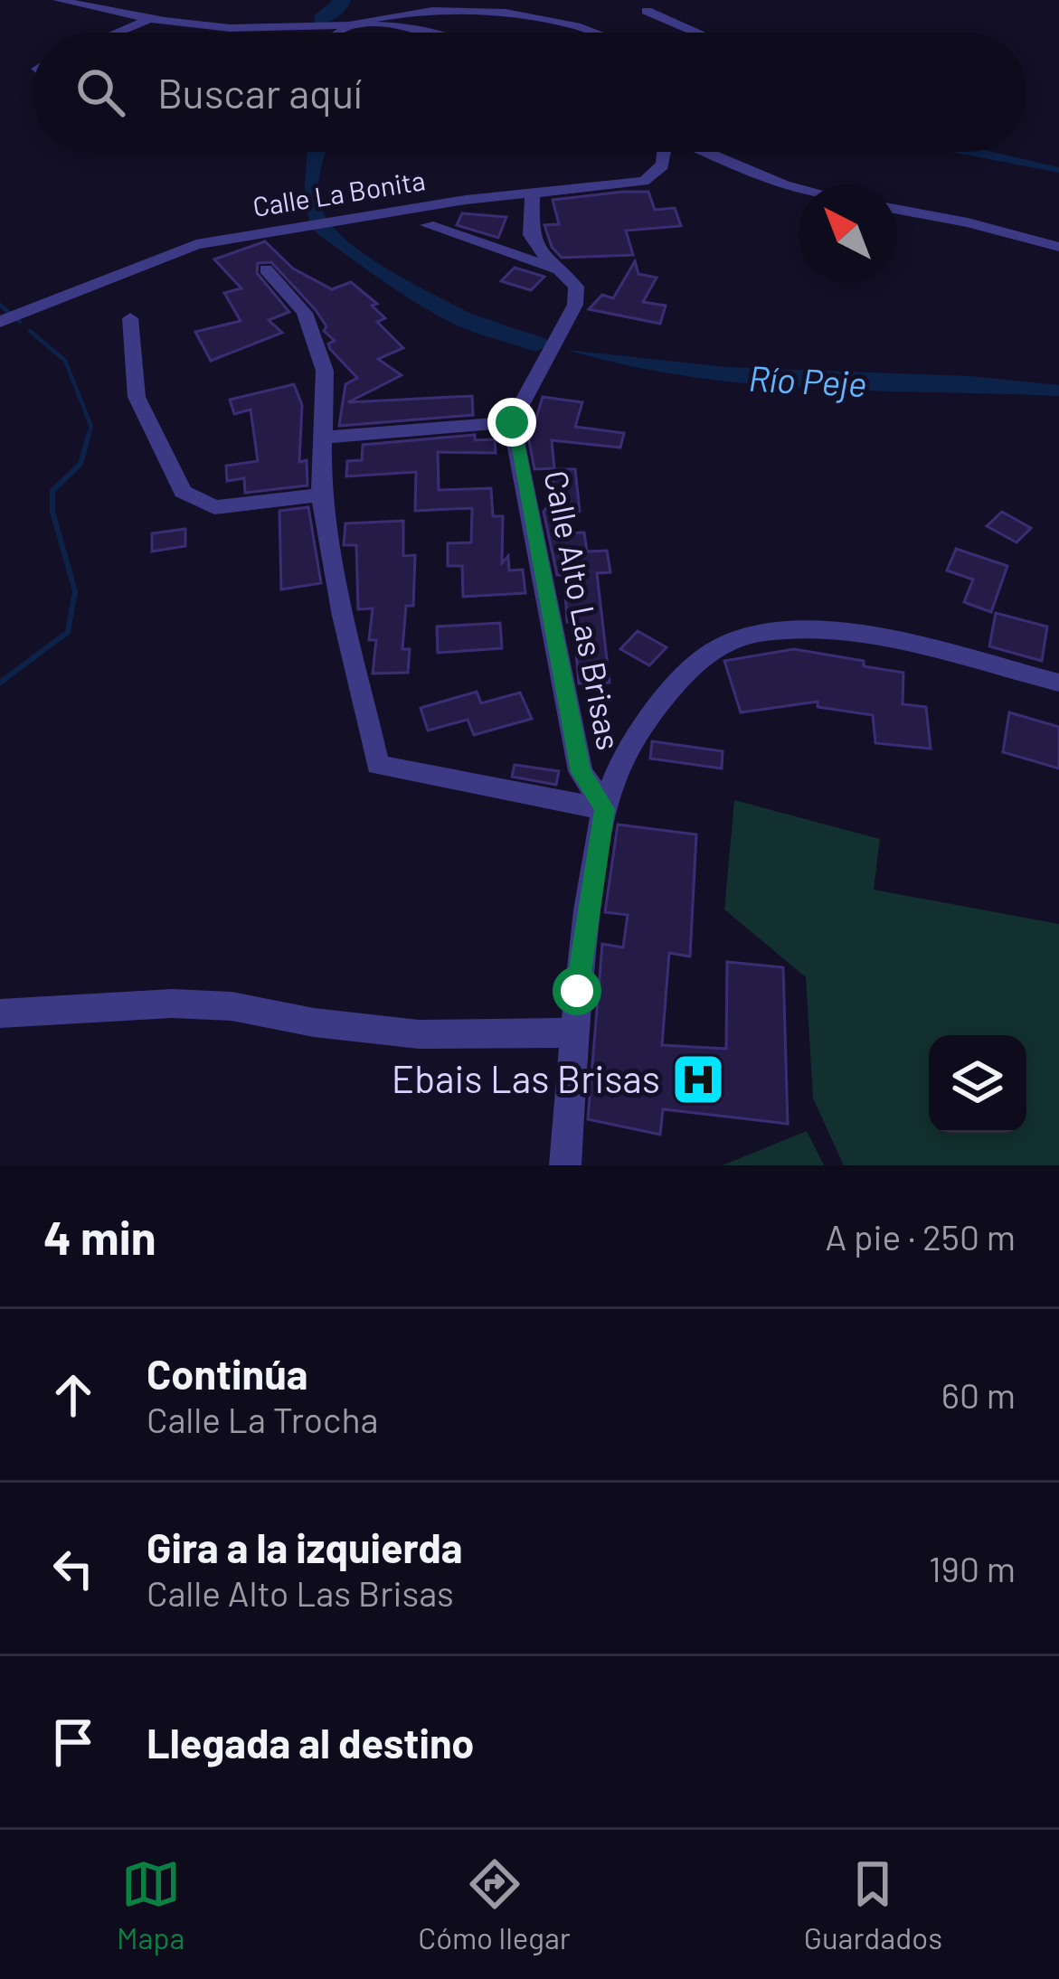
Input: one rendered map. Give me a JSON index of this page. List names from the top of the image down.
{
  "streets": {
    "street": ["Calle La Bonita", "Calle Alto Las Brisas"]
  },
  "water": ["Río Peje"],
  "places": {
    "hospital": ["Ebais Las Brisas"]
  },
  "north": "top left",
  "page": {
    "search": "Buscar aquí",
    "heading": ["4 min", "A pie · 250 m"],
    "list": [
      ["Continúa", "Calle La Trocha", "60 m"],
      ["Gira a la izquierda", "Calle Alto Las Brisas", "190 m"],
      "Llegada al destino"
    ],
    "nav": ["Mapa", "Cómo llegar", "Guardados"]
  }
}
